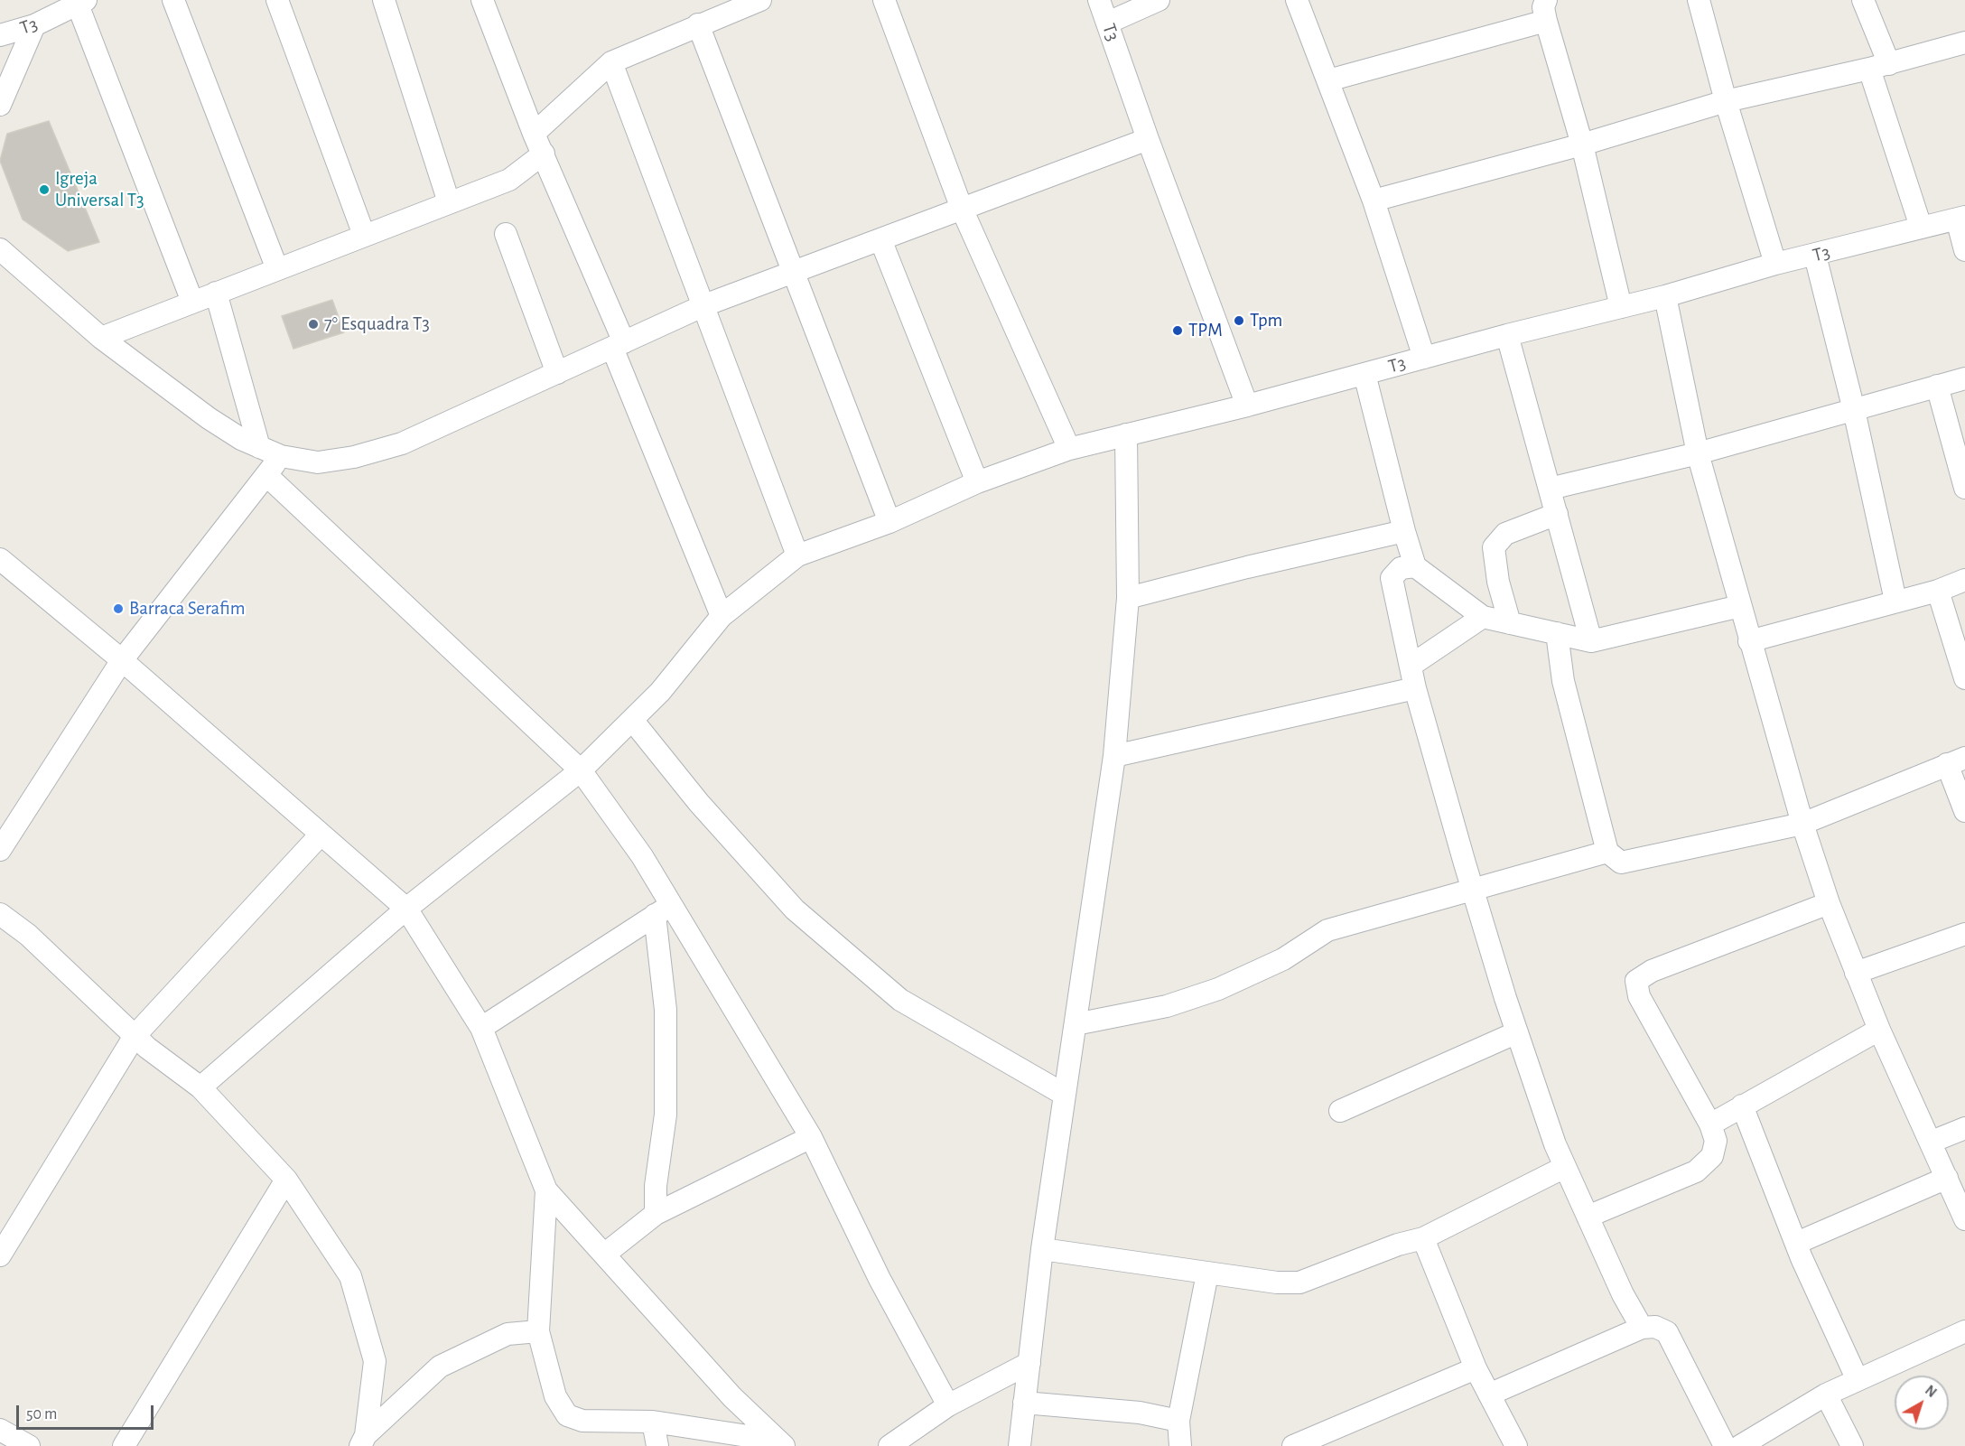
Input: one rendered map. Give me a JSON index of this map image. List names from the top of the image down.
{
  "streets": {
    "street": ["T3"]
  },
  "places": [
    "Igreja Universal T3",
    "Tpm",
    "7° Esquadra T3",
    "TPM",
    "Barraca Serafim"
  ],
  "scale_bar": "50 m",
  "north": "top right"
}
